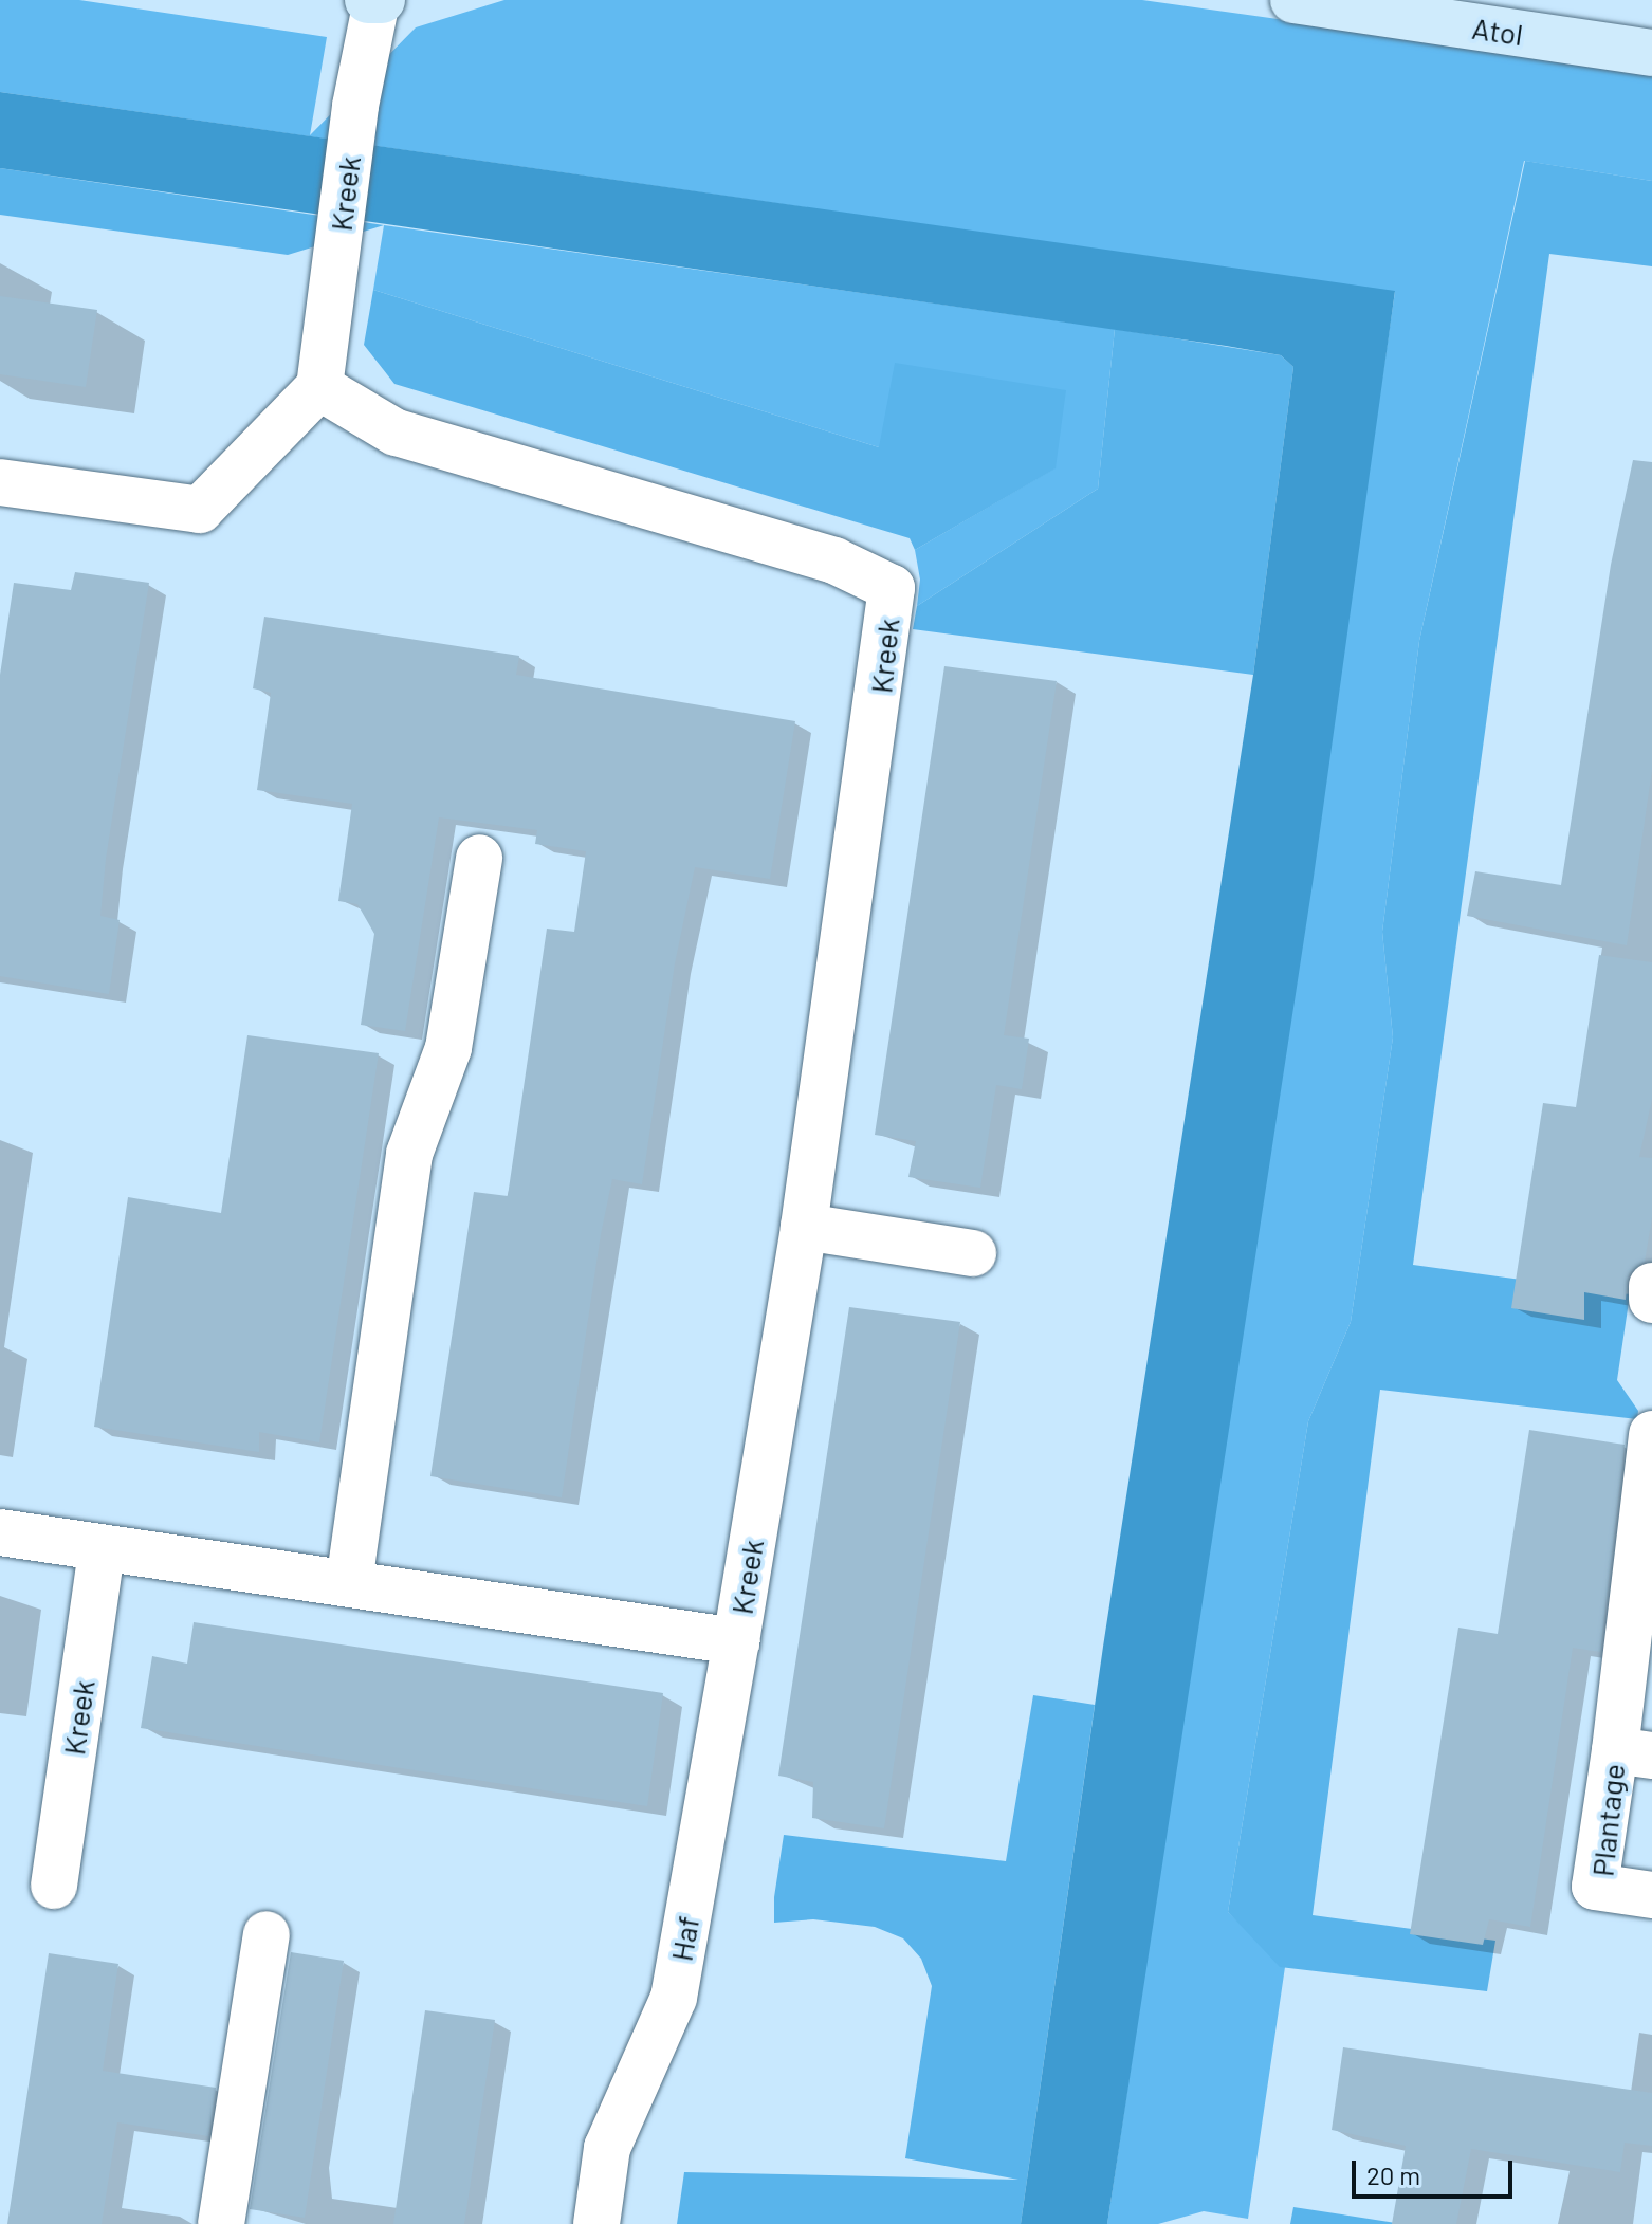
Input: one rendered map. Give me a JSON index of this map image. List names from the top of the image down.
{
  "streets": {
    "street": [
      "Atol",
      "Kreek",
      "Plantage",
      "Haf"
    ]
  },
  "crossings": [
    ["Kreek", "Haf"]
  ],
  "scale_bar": "20 m"
}
